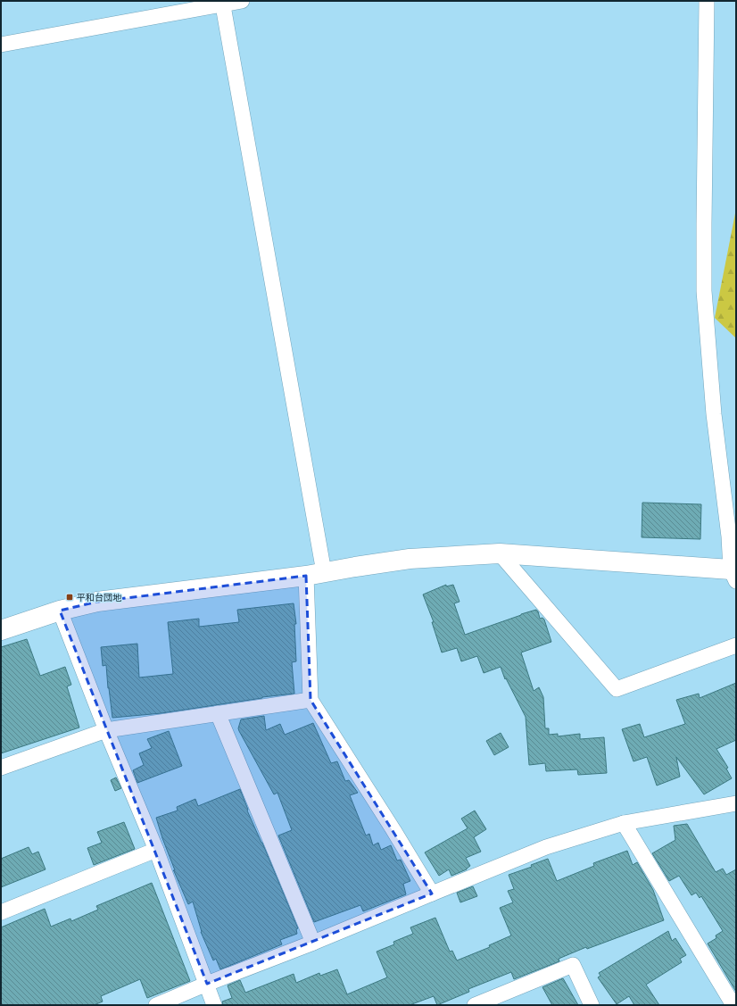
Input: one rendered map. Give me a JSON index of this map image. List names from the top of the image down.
{
  "places": {
    "transit": ["平和台団地"]
  }
}
